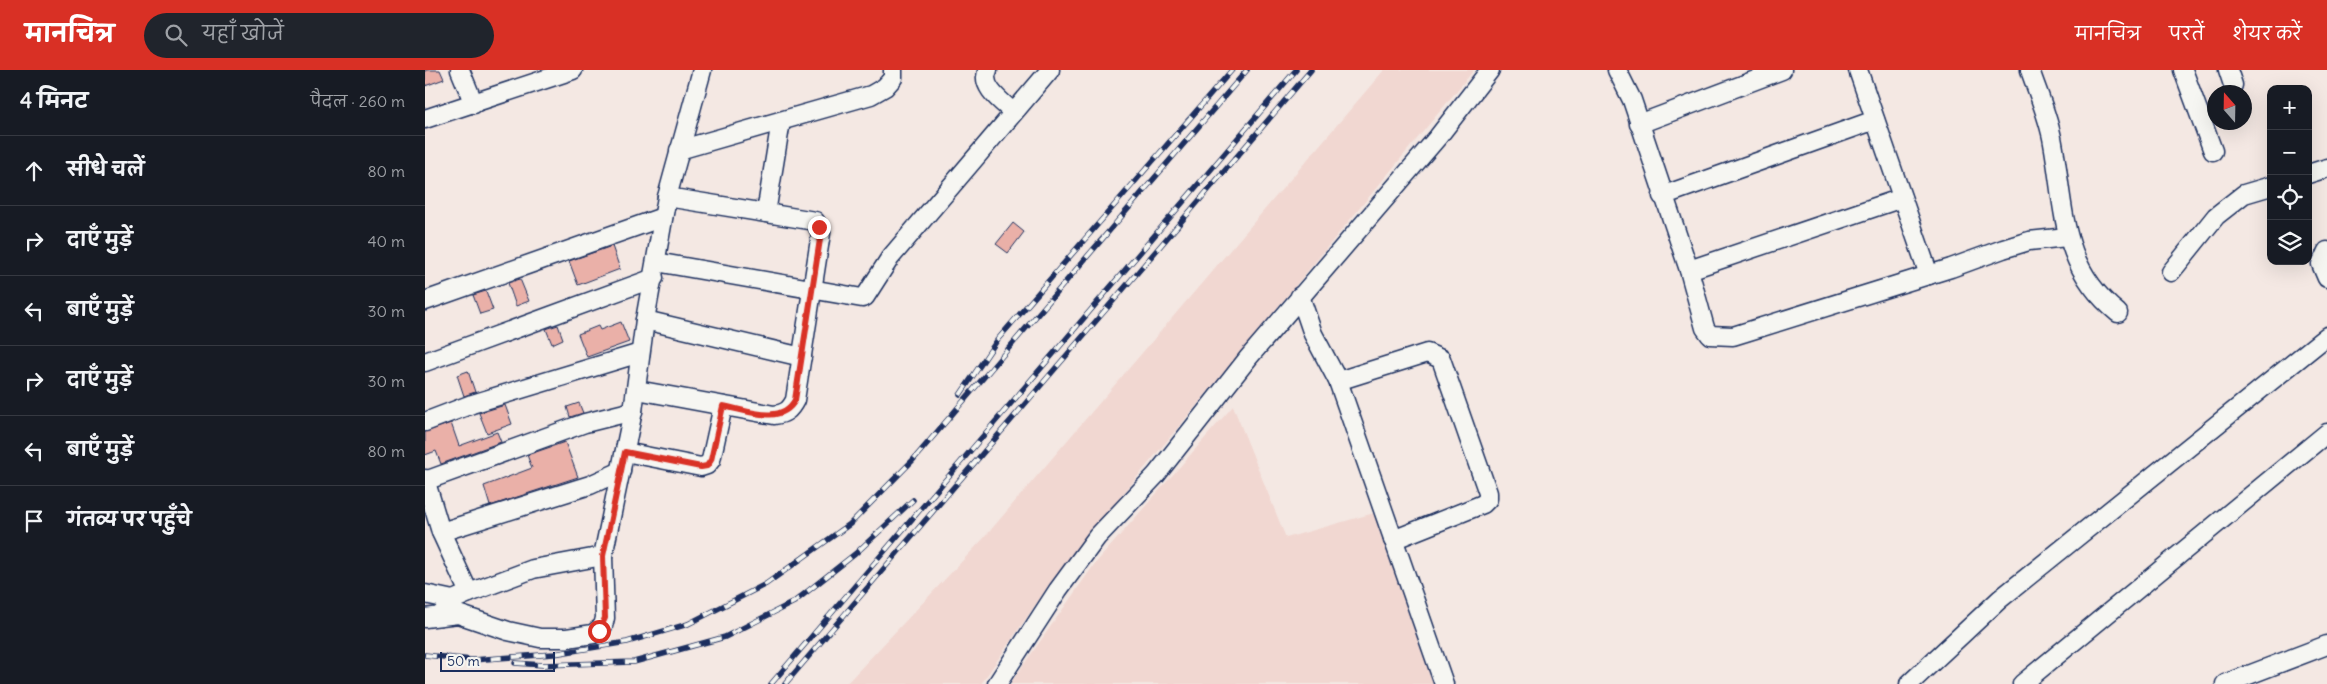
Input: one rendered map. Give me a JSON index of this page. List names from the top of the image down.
{
  "scale_bar": "50 m",
  "north": "top",
  "page": {
    "header": "मानचित्र",
    "search": "यहाँ खोजें",
    "nav": ["मानचित्र", "परतें", "शेयर करें"],
    "heading": ["4 मिनट", "पैदल · 260 m"],
    "map_buttons": ["+", "−"],
    "list": [
      ["सीधे चलें", "80 m"],
      ["दाएँ मुड़ें", "40 m"],
      ["बाएँ मुड़ें", "30 m"],
      ["दाएँ मुड़ें", "30 m"],
      ["बाएँ मुड़ें", "80 m"],
      "गंतव्य पर पहुँचे"
    ],
    "scale": "50 m"
  }
}
